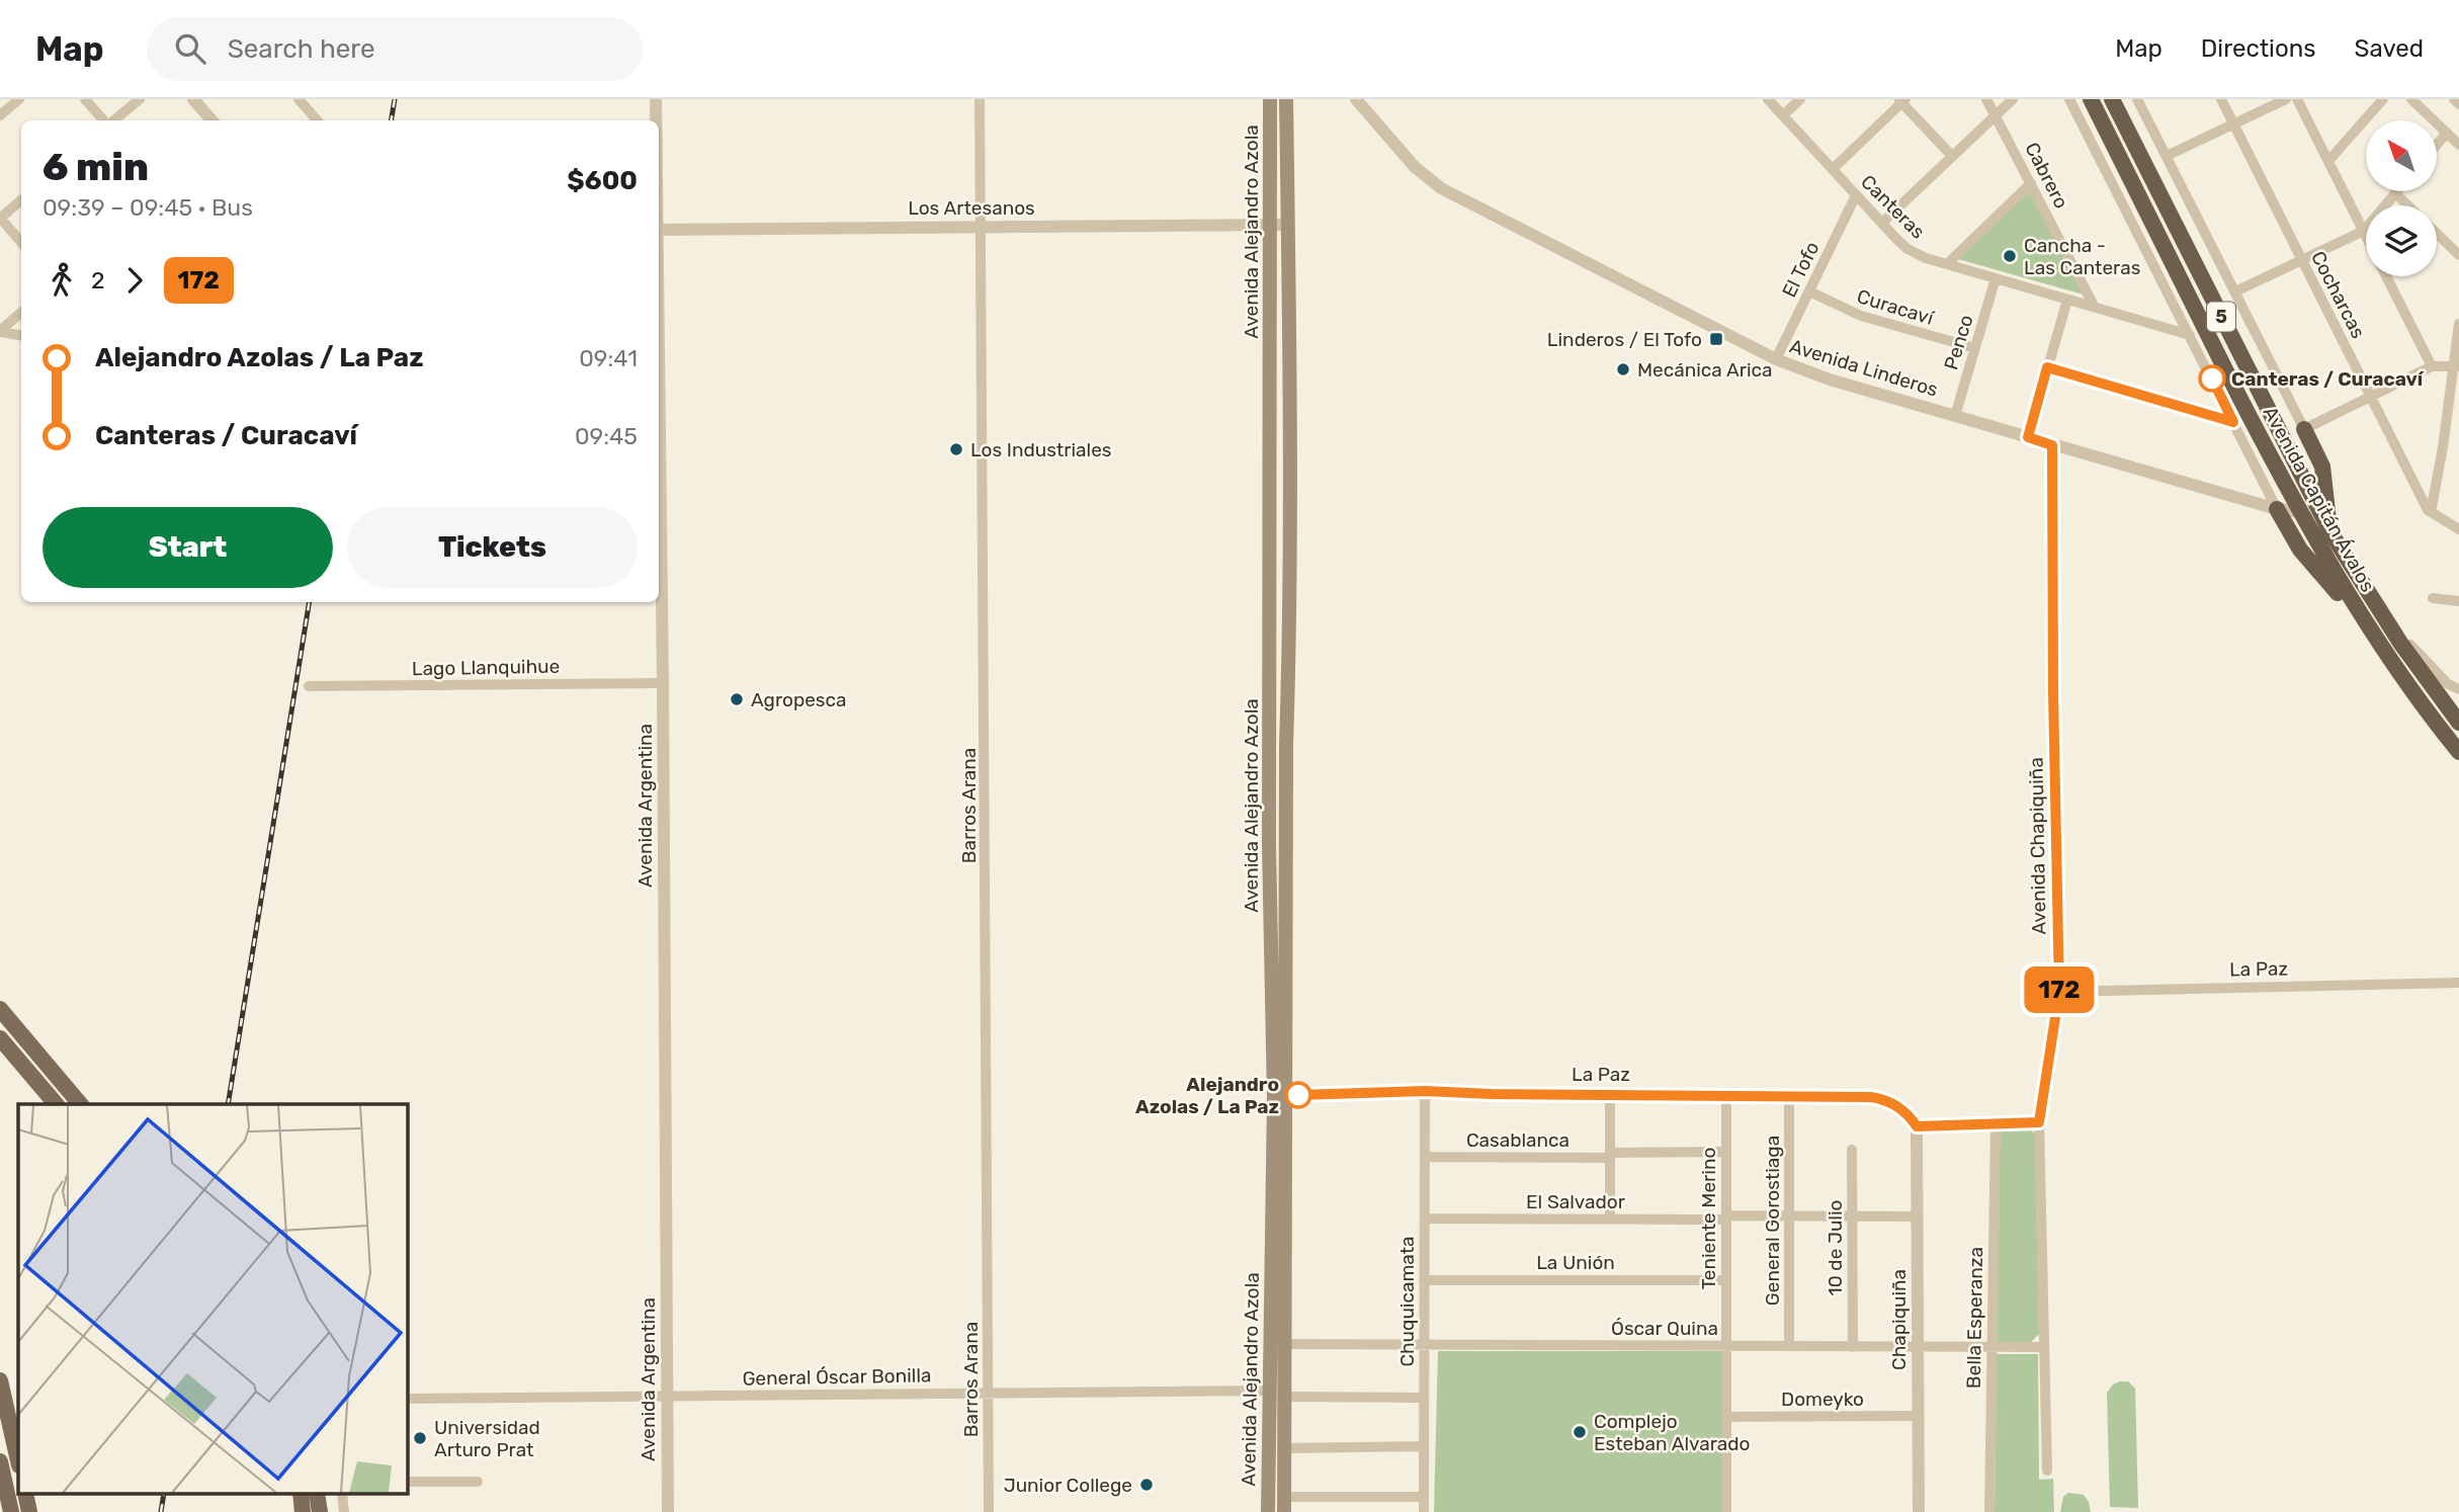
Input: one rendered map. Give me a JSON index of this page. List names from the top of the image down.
{
  "streets": {
    "highway": ["5", "Avenida Capitán Ávalos"],
    "main road": ["Avenida Alejandro Azola"],
    "street": [
      "Cabrero",
      "Canteras",
      "Los Artesanos",
      "El Tofo",
      "Cocharcas",
      "Curacaví",
      "Penco",
      "Avenida Linderos",
      "Lago Llanquihue",
      "Avenida Argentina",
      "Barros Arana",
      "Avenida Chapiquiña",
      "La Paz",
      "Casablanca",
      "El Salvador",
      "Teniente Merino",
      "General Gorostiaga",
      "10 de Julio",
      "La Unión",
      "Chuquicamata",
      "Bella Esperanza",
      "Chapiquiña",
      "Óscar Quina",
      "General Óscar Bonilla",
      "Domeyko"
    ]
  },
  "crossings": [
    ["Cabrero", "Canteras"],
    ["Canteras", "El Tofo"],
    ["Canteras", "Penco"],
    ["Canteras", "Avenida Capitán Ávalos"],
    ["Los Artesanos", "Avenida Alejandro Azola"],
    ["Los Artesanos", "Barros Arana"],
    ["Avenida Alejandro Azola", "La Paz"],
    ["Avenida Alejandro Azola", "Óscar Quina"],
    ["Avenida Alejandro Azola", "General Óscar Bonilla"],
    ["El Tofo", "Curacaví"],
    ["El Tofo", "Avenida Linderos"],
    ["Curacaví", "Penco"],
    ["Penco", "Avenida Linderos"],
    ["Avenida Linderos", "Avenida Capitán Ávalos"],
    ["Avenida Linderos", "Avenida Chapiquiña"],
    ["Lago Llanquihue", "Avenida Argentina"],
    ["Avenida Argentina", "General Óscar Bonilla"],
    ["Barros Arana", "General Óscar Bonilla"],
    ["Avenida Chapiquiña", "La Paz"],
    ["La Paz", "Teniente Merino"],
    ["La Paz", "General Gorostiaga"],
    ["La Paz", "Chuquicamata"],
    ["La Paz", "Chapiquiña"],
    ["Casablanca", "Teniente Merino"],
    ["Casablanca", "Chuquicamata"],
    ["El Salvador", "Teniente Merino"],
    ["El Salvador", "General Gorostiaga"],
    ["El Salvador", "10 de Julio"],
    ["El Salvador", "Chuquicamata"],
    ["El Salvador", "Chapiquiña"],
    ["Teniente Merino", "La Unión"],
    ["Teniente Merino", "Óscar Quina"],
    ["Teniente Merino", "Domeyko"],
    ["General Gorostiaga", "Óscar Quina"],
    ["10 de Julio", "Óscar Quina"],
    ["La Unión", "Chuquicamata"],
    ["Chuquicamata", "Óscar Quina"],
    ["Bella Esperanza", "Óscar Quina"],
    ["Chapiquiña", "Óscar Quina"],
    ["Chapiquiña", "Domeyko"]
  ],
  "places": {
    "other": [
      "Cancha - Las Canteras",
      "Mecánica Arica",
      "Canteras / Curacaví",
      "Los Industriales",
      "Agropesca",
      "Alejandro Azolas / La Paz",
      "Complejo Esteban Alvarado",
      "Universidad Arturo Prat",
      "Junior College"
    ],
    "transit": ["Linderos / El Tofo"]
  },
  "lines": ["bus line 172"],
  "north": "top left",
  "page": {
    "header": "Map",
    "search": "Search here",
    "nav": ["Map", "Directions", "Saved"],
    "on_map": "172",
    "heading": ["6 min", "09:39 – 09:45 · Bus", "$600"],
    "legs": ["2", "172"],
    "list": [
      {
        "name": "Alejandro Azolas / La Paz",
        "value": "09:41"
      },
      {
        "name": "Canteras / Curacaví",
        "value": "09:45"
      }
    ],
    "buttons": ["Start", "Tickets"]
  }
}
